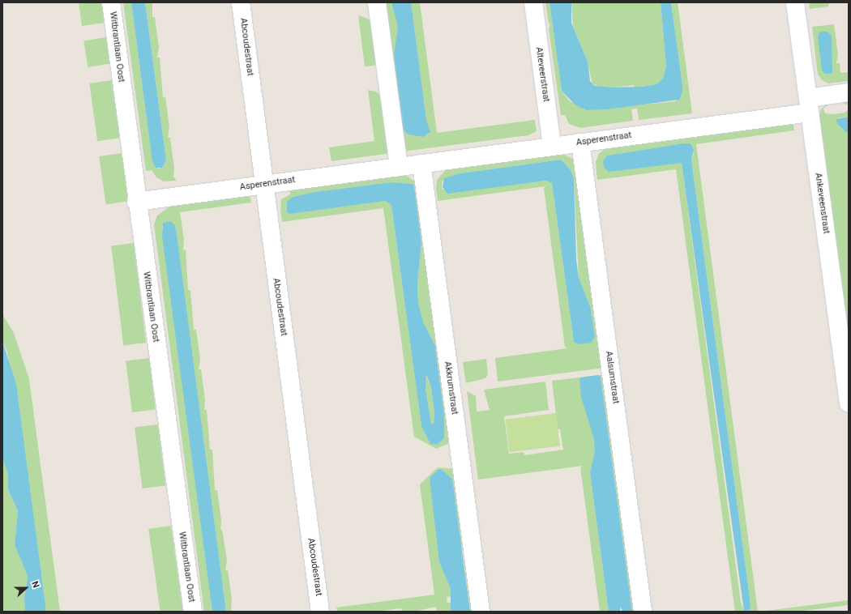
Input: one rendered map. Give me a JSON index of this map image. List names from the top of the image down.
{
  "streets": {
    "street": [
      "Witbrantlaan Oost",
      "Abcoudestraat",
      "Alteveerstraat",
      "Asperenstraat",
      "Ankeveenstraat",
      "Aalsumstraat",
      "Akkrumstraat"
    ]
  },
  "crossings": [
    ["Witbrantlaan Oost", "Asperenstraat"],
    ["Abcoudestraat", "Asperenstraat"],
    ["Alteveerstraat", "Asperenstraat"],
    ["Asperenstraat", "Ankeveenstraat"],
    ["Asperenstraat", "Aalsumstraat"],
    ["Asperenstraat", "Akkrumstraat"]
  ],
  "north": "right"
}
